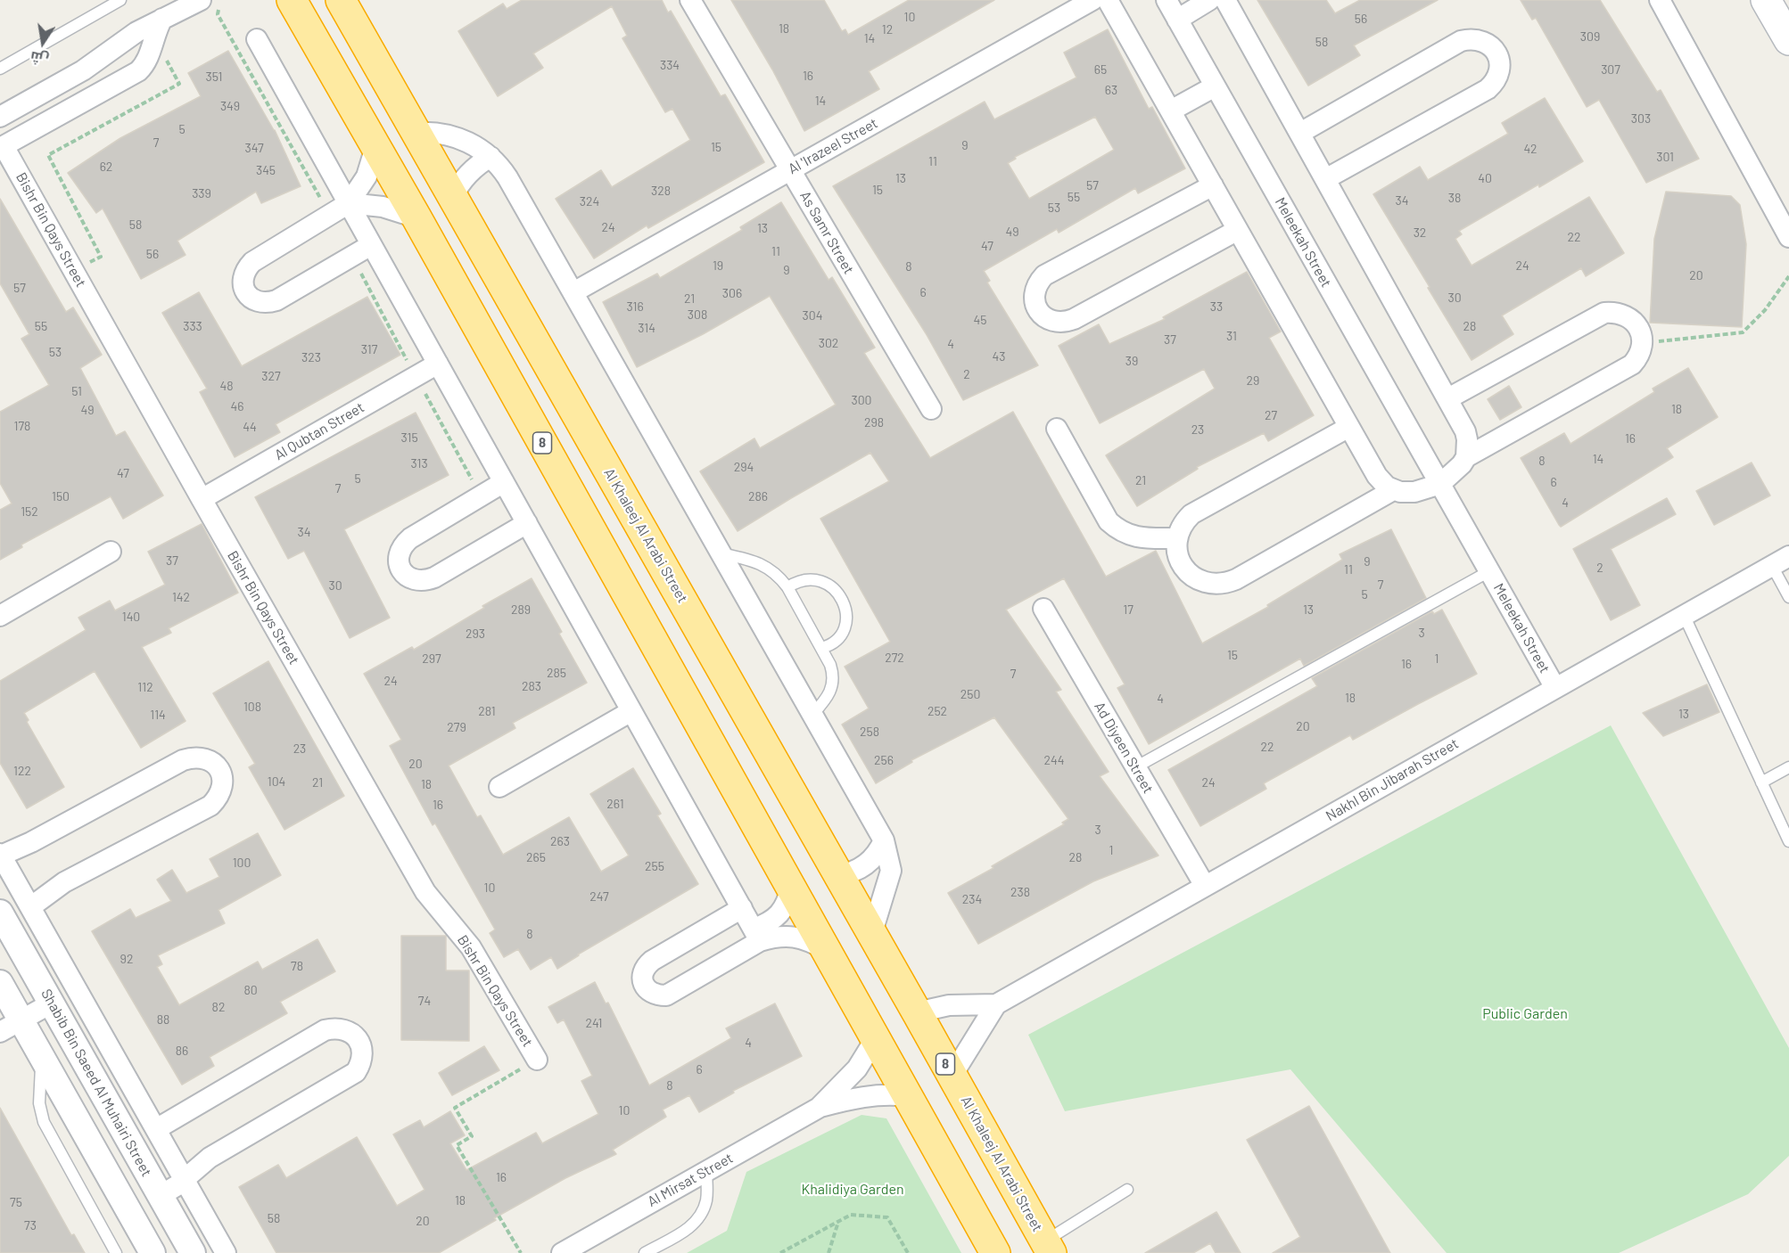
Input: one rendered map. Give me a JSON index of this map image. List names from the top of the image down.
{
  "streets": {
    "highway": ["8", "Al Khaleej Al Arabi Street"],
    "street": [
      "Al 'Irazeel Street",
      "Bishr Bin Qays Street",
      "As Samr Street",
      "Meleekah Street",
      "Al Qubtan Street",
      "Ad Diyeen Street",
      "Nakhl Bin Jibarah Street",
      "Shabib Bin Saeed Al Muhairi Street",
      "Al Mirsat Street"
    ]
  },
  "crossings": [
    ["Al 'Irazeel Street", "As Samr Street"],
    ["Bishr Bin Qays Street", "Al Qubtan Street"],
    ["Meleekah Street", "Nakhl Bin Jibarah Street"],
    ["8", "Al Mirsat Street"],
    ["Al Khaleej Al Arabi Street", "Nakhl Bin Jibarah Street"],
    ["Ad Diyeen Street", "Nakhl Bin Jibarah Street"]
  ],
  "parks": ["Public Garden", "Khalidiya Garden"],
  "house_numbers": [
    "10",
    "56",
    "18",
    "12",
    "309",
    "14",
    "58",
    "334",
    "65",
    "307",
    "16",
    "351",
    "63",
    "14",
    "349",
    "303",
    "5",
    "7",
    "9",
    "15",
    "347",
    "42",
    "301",
    "11",
    "62",
    "345",
    "13",
    "40",
    "57",
    "15",
    "328",
    "339",
    "55",
    "38",
    "34",
    "324",
    "53",
    "58",
    "24",
    "13",
    "49",
    "32",
    "22",
    "47",
    "11",
    "56",
    "19",
    "24",
    "8",
    "9",
    "20",
    "57",
    "6",
    "306",
    "30",
    "21",
    "316",
    "33",
    "308",
    "304",
    "45",
    "55",
    "333",
    "28",
    "314",
    "31",
    "37",
    "302",
    "4",
    "317",
    "53",
    "43",
    "323",
    "39",
    "2",
    "327",
    "29",
    "48",
    "51",
    "300",
    "46",
    "18",
    "49",
    "27",
    "298",
    "178",
    "44",
    "23",
    "315",
    "16",
    "14",
    "8",
    "313",
    "294",
    "47",
    "5",
    "21",
    "6",
    "7",
    "150",
    "286",
    "4",
    "152",
    "34",
    "37",
    "9",
    "2",
    "11",
    "7",
    "30",
    "5",
    "142",
    "289",
    "17",
    "13",
    "140",
    "3",
    "293",
    "15",
    "272",
    "297",
    "1",
    "16",
    "285",
    "7",
    "24",
    "283",
    "112",
    "250",
    "18",
    "4",
    "108",
    "281",
    "252",
    "13",
    "114",
    "20",
    "279",
    "258",
    "22",
    "23",
    "256",
    "244",
    "20",
    "122",
    "104",
    "21",
    "24",
    "18",
    "261",
    "16",
    "3",
    "263",
    "1",
    "265",
    "28",
    "100",
    "255",
    "10",
    "238",
    "247",
    "234",
    "8",
    "92",
    "78",
    "80",
    "74",
    "82",
    "88",
    "241",
    "4",
    "86",
    "6",
    "8",
    "10",
    "16",
    "18",
    "75",
    "58",
    "20",
    "73"
  ],
  "north": "bottom"
}
